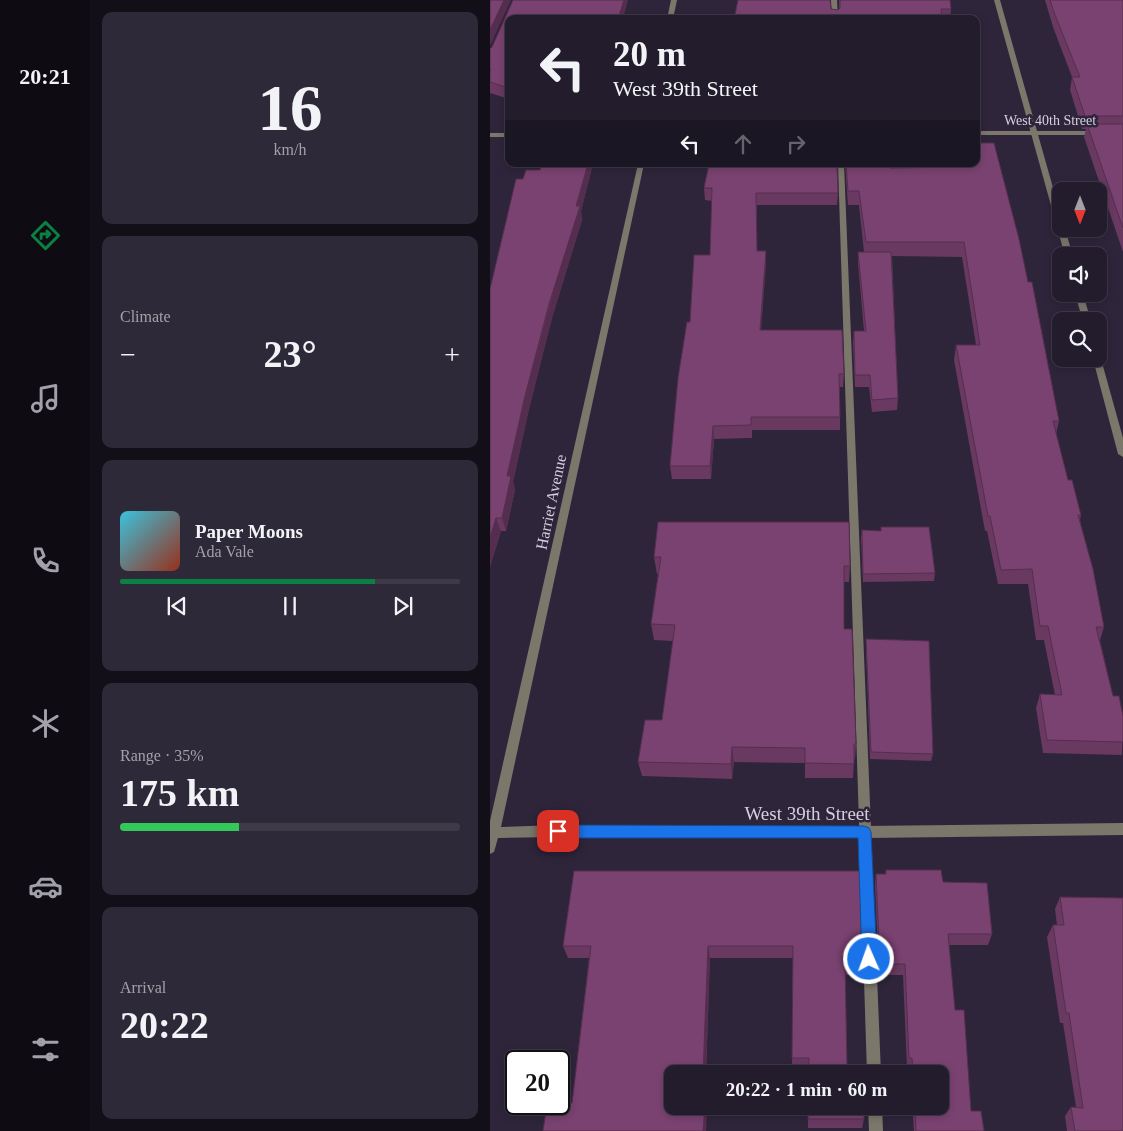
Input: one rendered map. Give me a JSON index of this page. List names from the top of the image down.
{
  "streets": {
    "street": ["West 40th Street", "Harriet Avenue", "West 39th Street"]
  },
  "crossings": [
    ["Harriet Avenue", "West 39th Street"]
  ],
  "north": "bottom",
  "page": {
    "tabs": "20:21",
    "tile": [
      ["16", "km/h"],
      "Climate",
      ["Range · 35%", "175 km"],
      ["Arrival", "20:22"]
    ],
    "turn": ["20 m", "West 39th Street"],
    "heat": ["−", "23°", "+"],
    "song": ["Paper Moons", "Ada Vale"],
    "limit": "20",
    "trip": "20:22 · 1 min · 60 m"
  }
}
